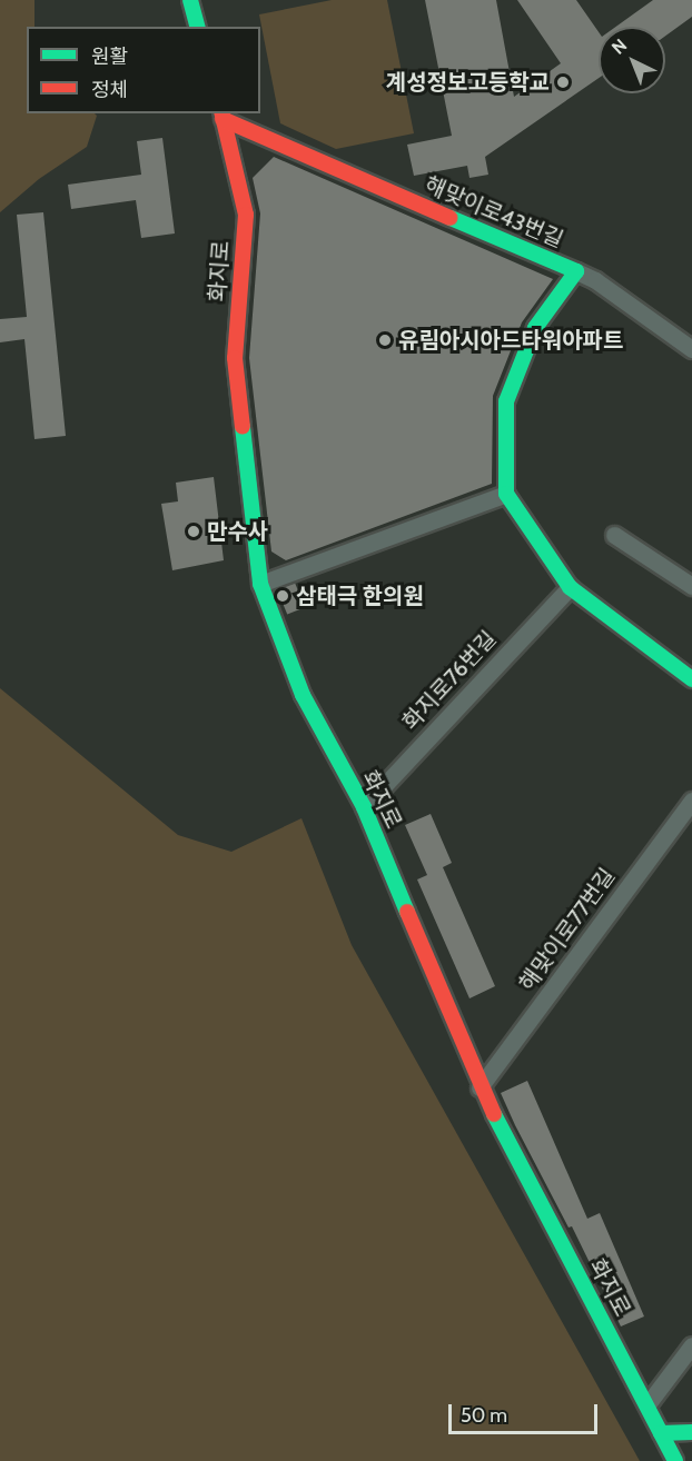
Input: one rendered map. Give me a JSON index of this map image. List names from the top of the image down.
{
  "streets": {
    "street": [
      "해맞이로43번길",
      "화지로",
      "화지로76번길",
      "해맞이로77번길"
    ]
  },
  "crossings": [
    ["해맞이로43번길", "화지로"],
    ["화지로", "화지로76번길"],
    ["화지로", "해맞이로77번길"]
  ],
  "places": [
    "계성정보고등학교",
    "유림아시아드타워아파트",
    "만수사",
    "삼태극 한의원"
  ],
  "legend": ["원활", "정체"],
  "scale_bar": "50 m",
  "north": "top left"
}
